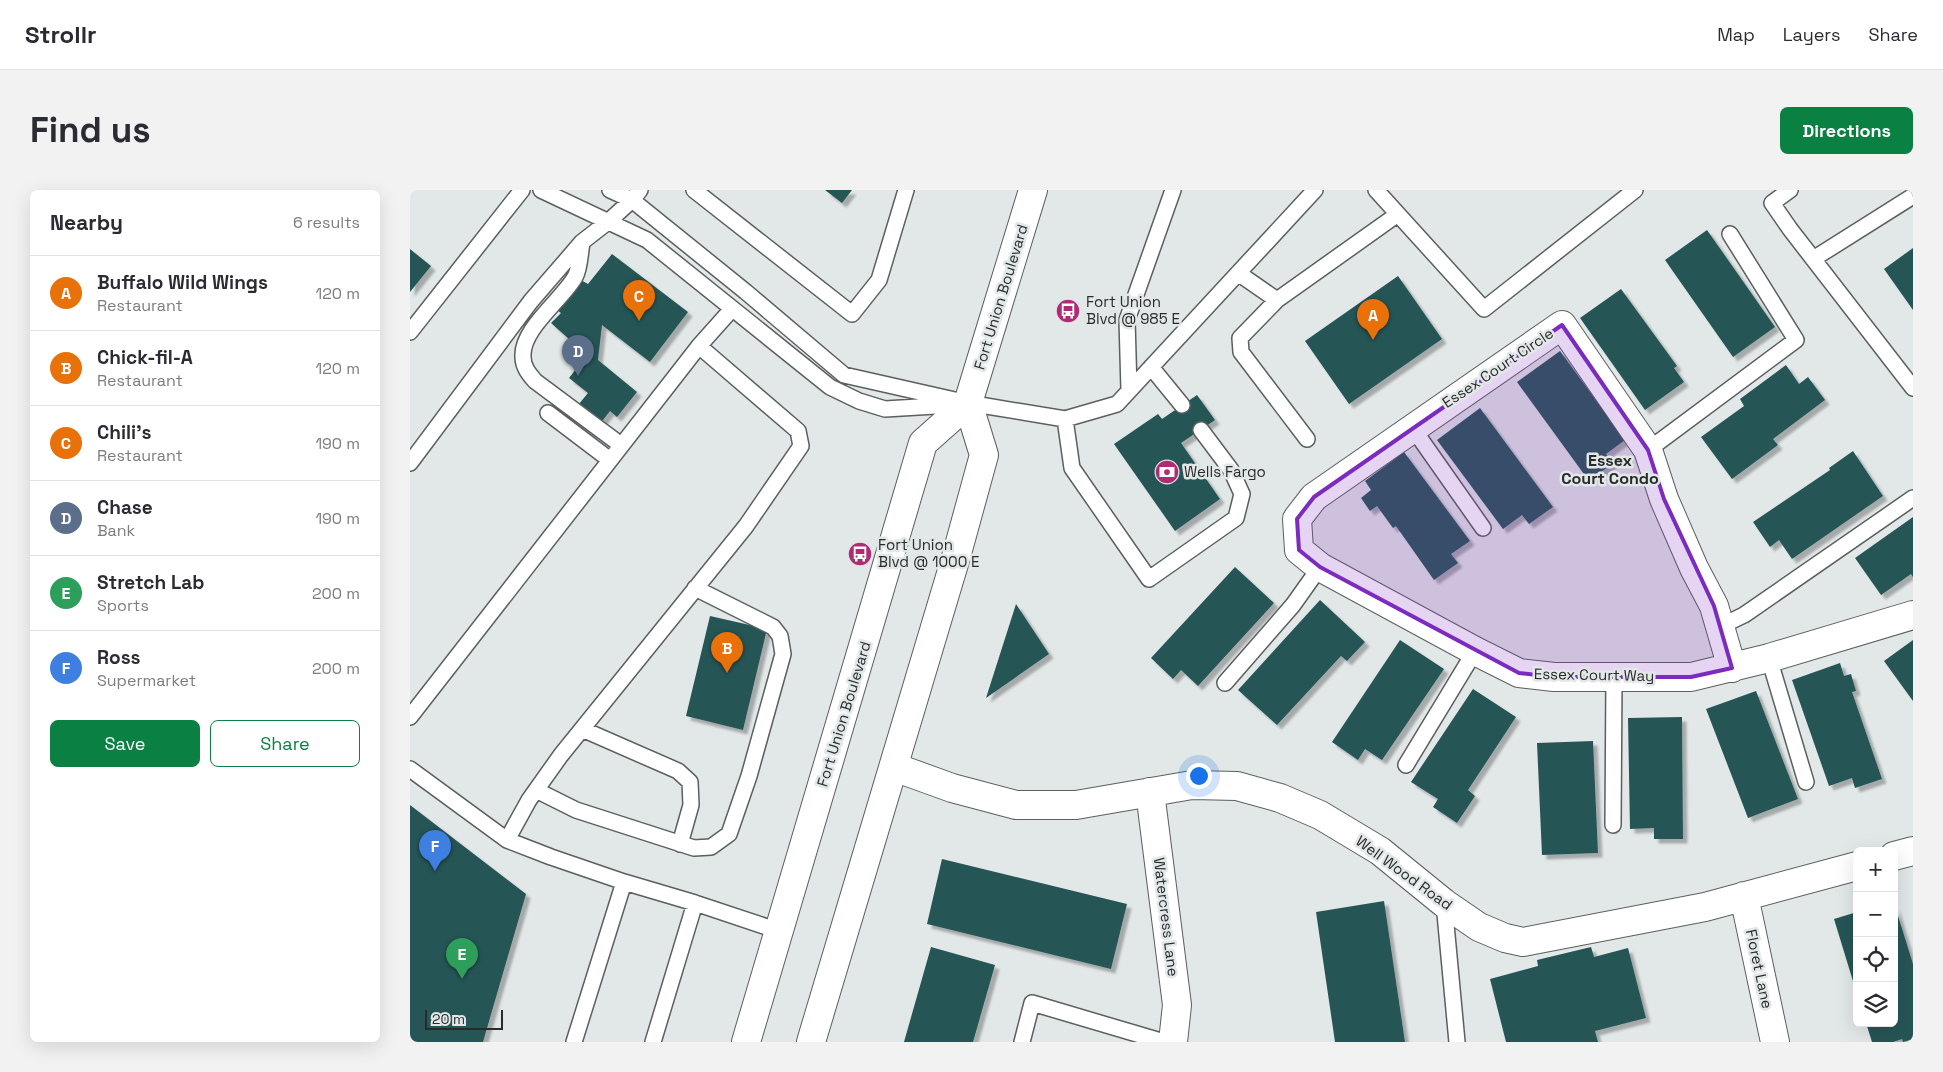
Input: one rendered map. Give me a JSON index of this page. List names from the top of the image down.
{
  "streets": {
    "street": [
      "Fort Union Boulevard",
      "Essex Court Circle",
      "Essex Court Way",
      "Well Wood Road",
      "Watercress Lane",
      "Floret Lane"
    ]
  },
  "crossings": [
    ["Essex Court Circle", "Essex Court Way"],
    ["Well Wood Road", "Watercress Lane"],
    ["Well Wood Road", "Floret Lane"]
  ],
  "districts": ["Essex Court Condo"],
  "places": {
    "bus stop": ["Fort Union Blvd @ 985 E", "Fort Union Blvd @ 1000 E"],
    "bank": ["Wells Fargo"]
  },
  "scale_bar": "20 m",
  "page": {
    "header": "Strollr",
    "nav": ["Map", "Layers", "Share"],
    "buttons": [
      "Directions",
      ["Save", "Share"]
    ],
    "title": "Find us",
    "heading": ["Nearby", "6 results"],
    "list": [
      {
        "mark": "A",
        "name": "Buffalo Wild Wings",
        "note": "Restaurant",
        "value": "120 m"
      },
      {
        "mark": "B",
        "name": "Chick-fil-A",
        "note": "Restaurant",
        "value": "120 m"
      },
      {
        "mark": "C",
        "name": "Chili's",
        "note": "Restaurant",
        "value": "190 m"
      },
      {
        "mark": "D",
        "name": "Chase",
        "note": "Bank",
        "value": "190 m"
      },
      {
        "mark": "E",
        "name": "Stretch Lab",
        "note": "Sports",
        "value": "200 m"
      },
      {
        "mark": "F",
        "name": "Ross",
        "note": "Supermarket",
        "value": "200 m"
      }
    ],
    "pins": [
      "C",
      "A",
      "D",
      "B",
      "F",
      "E"
    ],
    "map_buttons": ["+", "−"],
    "scale": "20 m"
  }
}
